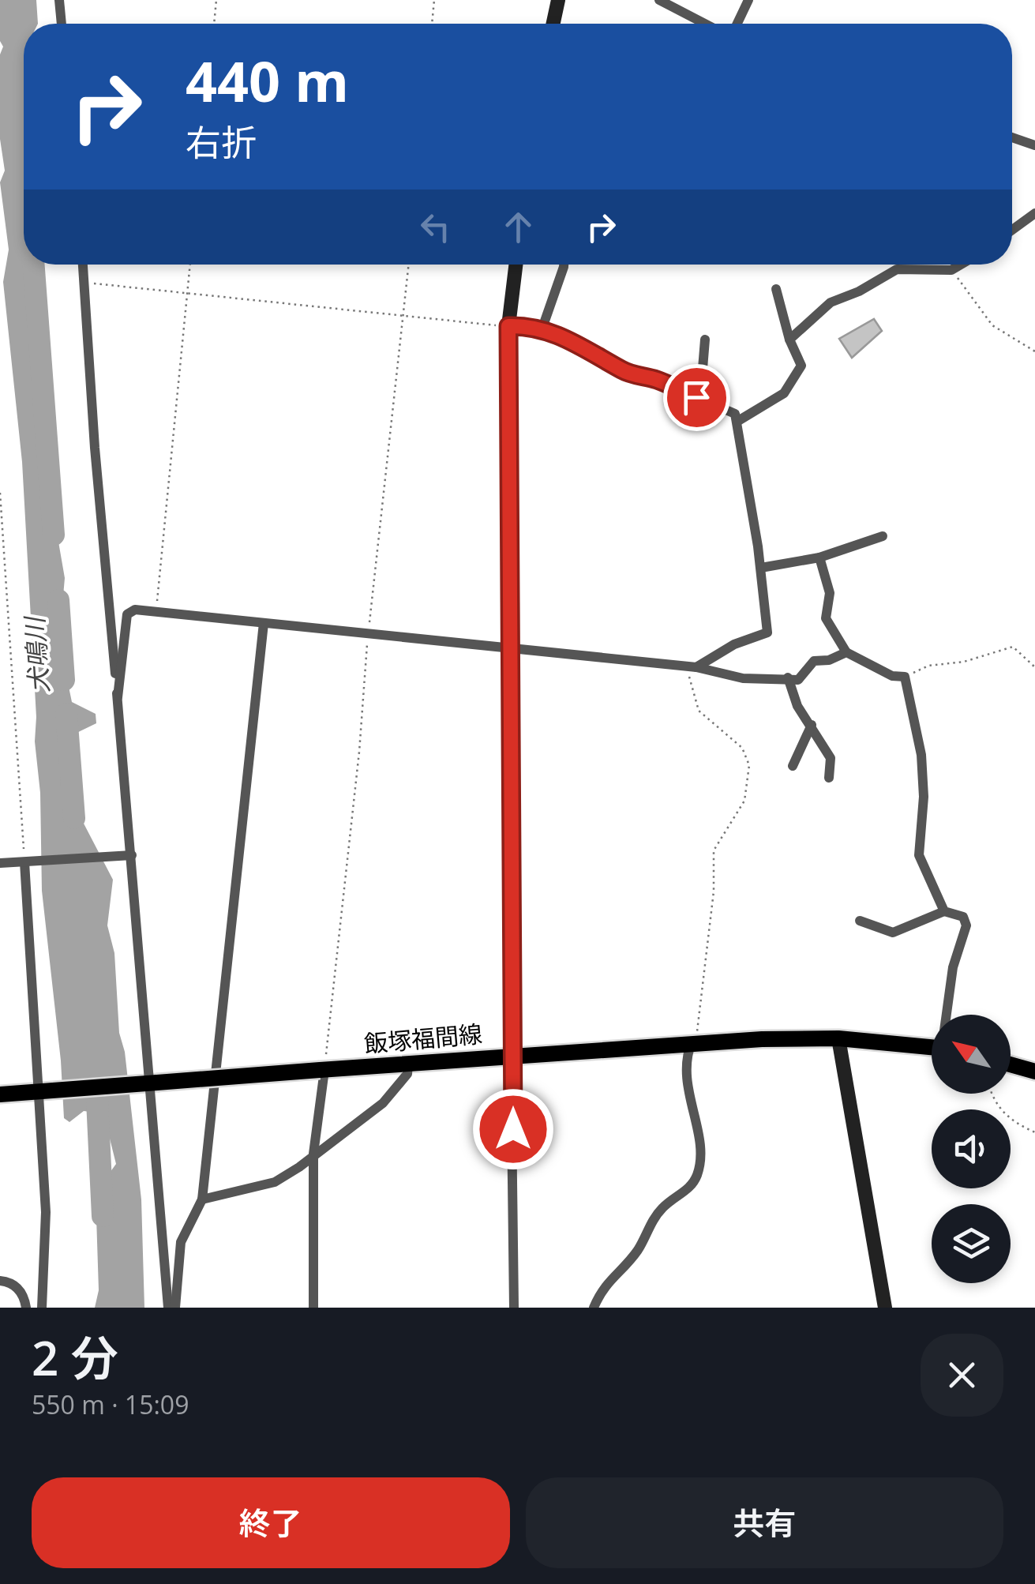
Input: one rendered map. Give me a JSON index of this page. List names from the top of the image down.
{
  "streets": {
    "main road": ["飯塚福間線"]
  },
  "water": ["犬鳴川"],
  "north": "top left",
  "page": {
    "turn": ["440 m", "右折"],
    "heading": ["2 分", "550 m · 15:09"],
    "buttons": ["終了", "共有"]
  }
}
